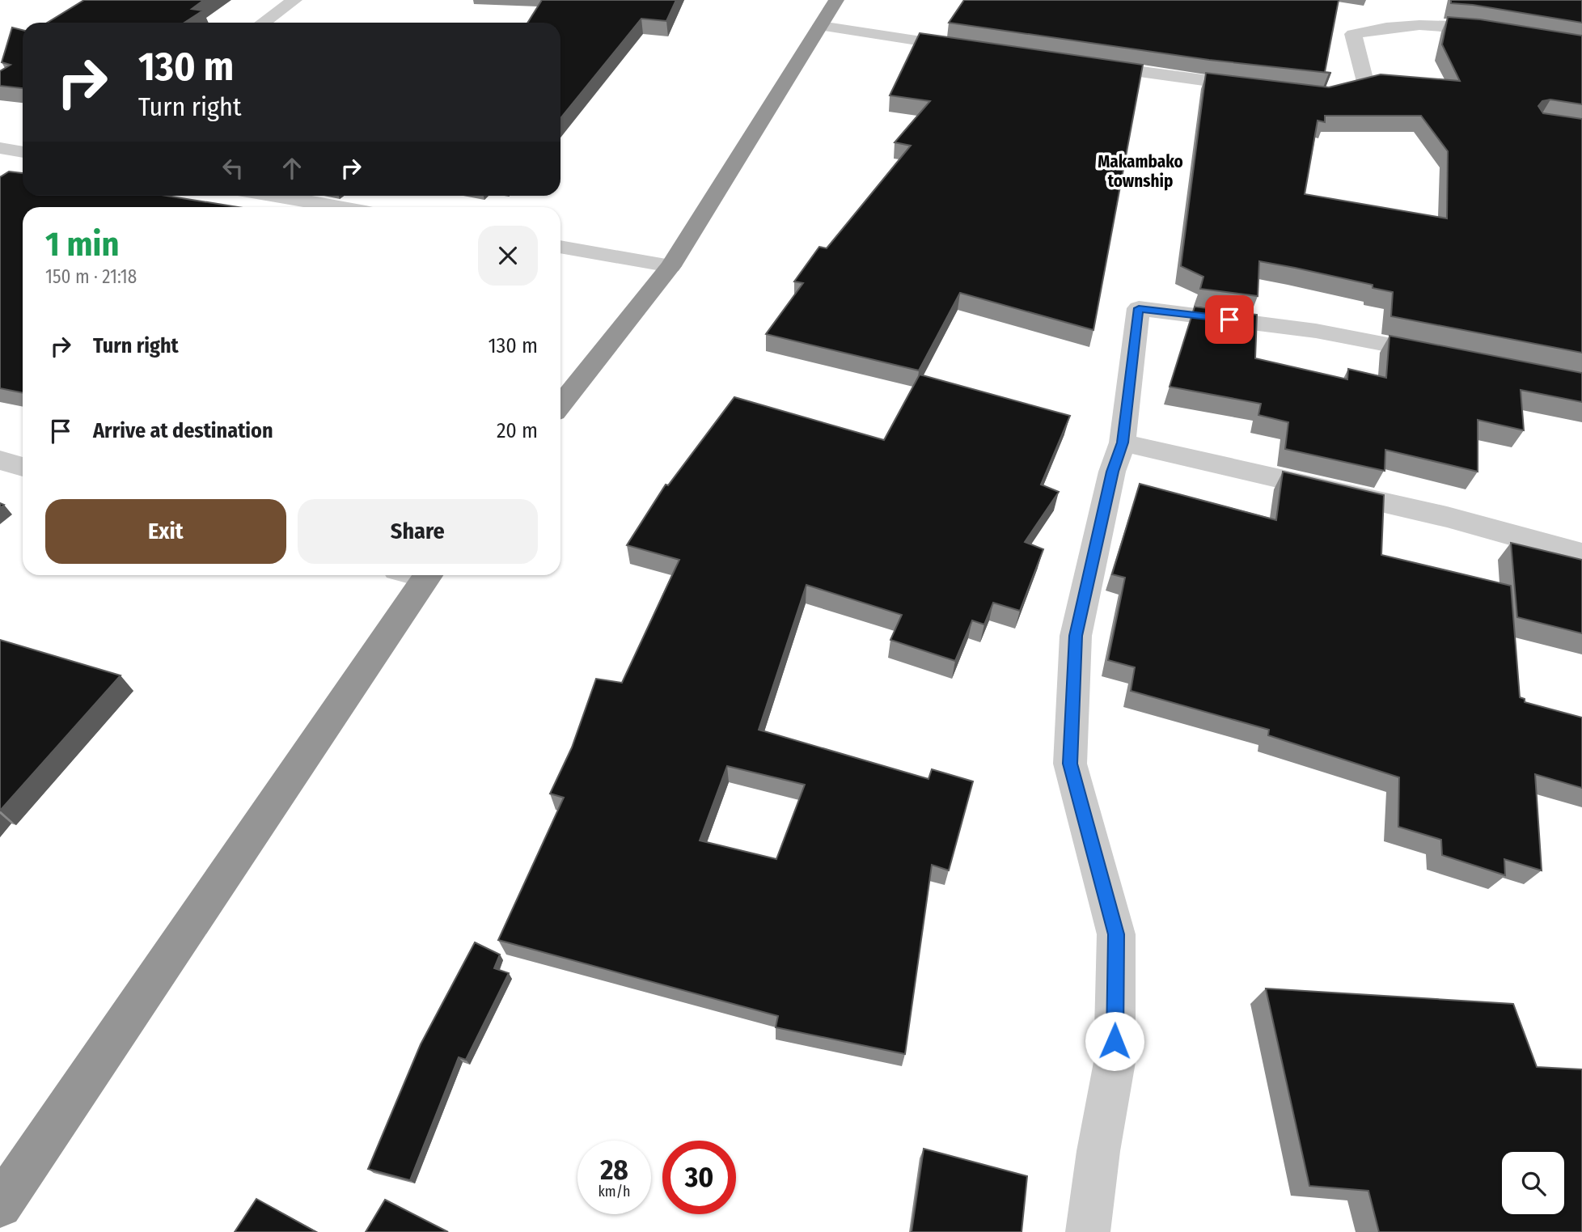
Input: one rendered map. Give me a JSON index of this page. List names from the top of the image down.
{
  "districts": ["Makambako township"],
  "page": {
    "turn": ["130 m", "Turn right"],
    "heading": ["1 min", "150 m · 21:18"],
    "list": [
      {
        "name": "Turn right",
        "value": "130 m"
      },
      {
        "name": "Arrive at destination",
        "value": "20 m"
      }
    ],
    "buttons": ["Exit", "Share"],
    "speed": "28 km/h",
    "limit": "30"
  }
}
